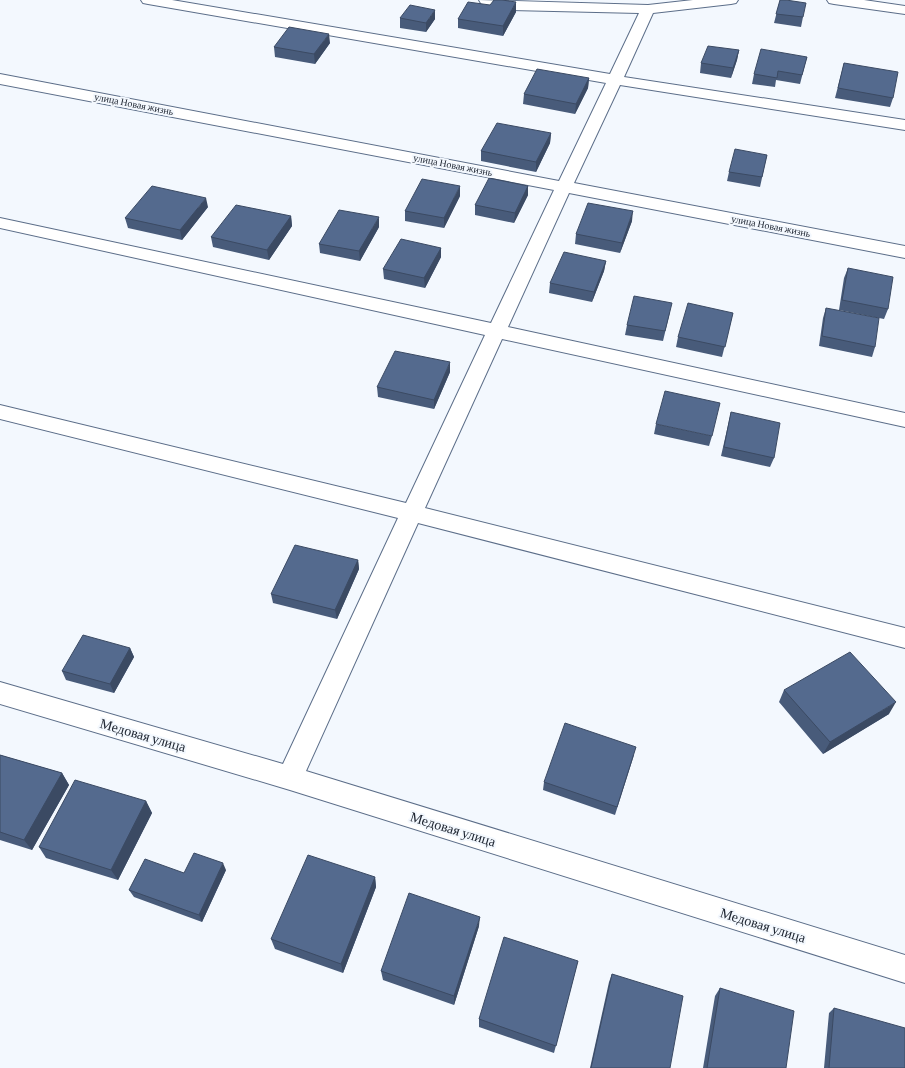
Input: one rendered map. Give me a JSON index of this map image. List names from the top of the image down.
{
  "streets": {
    "street": ["улица Новая жизнь", "Медовая улица"]
  }
}
